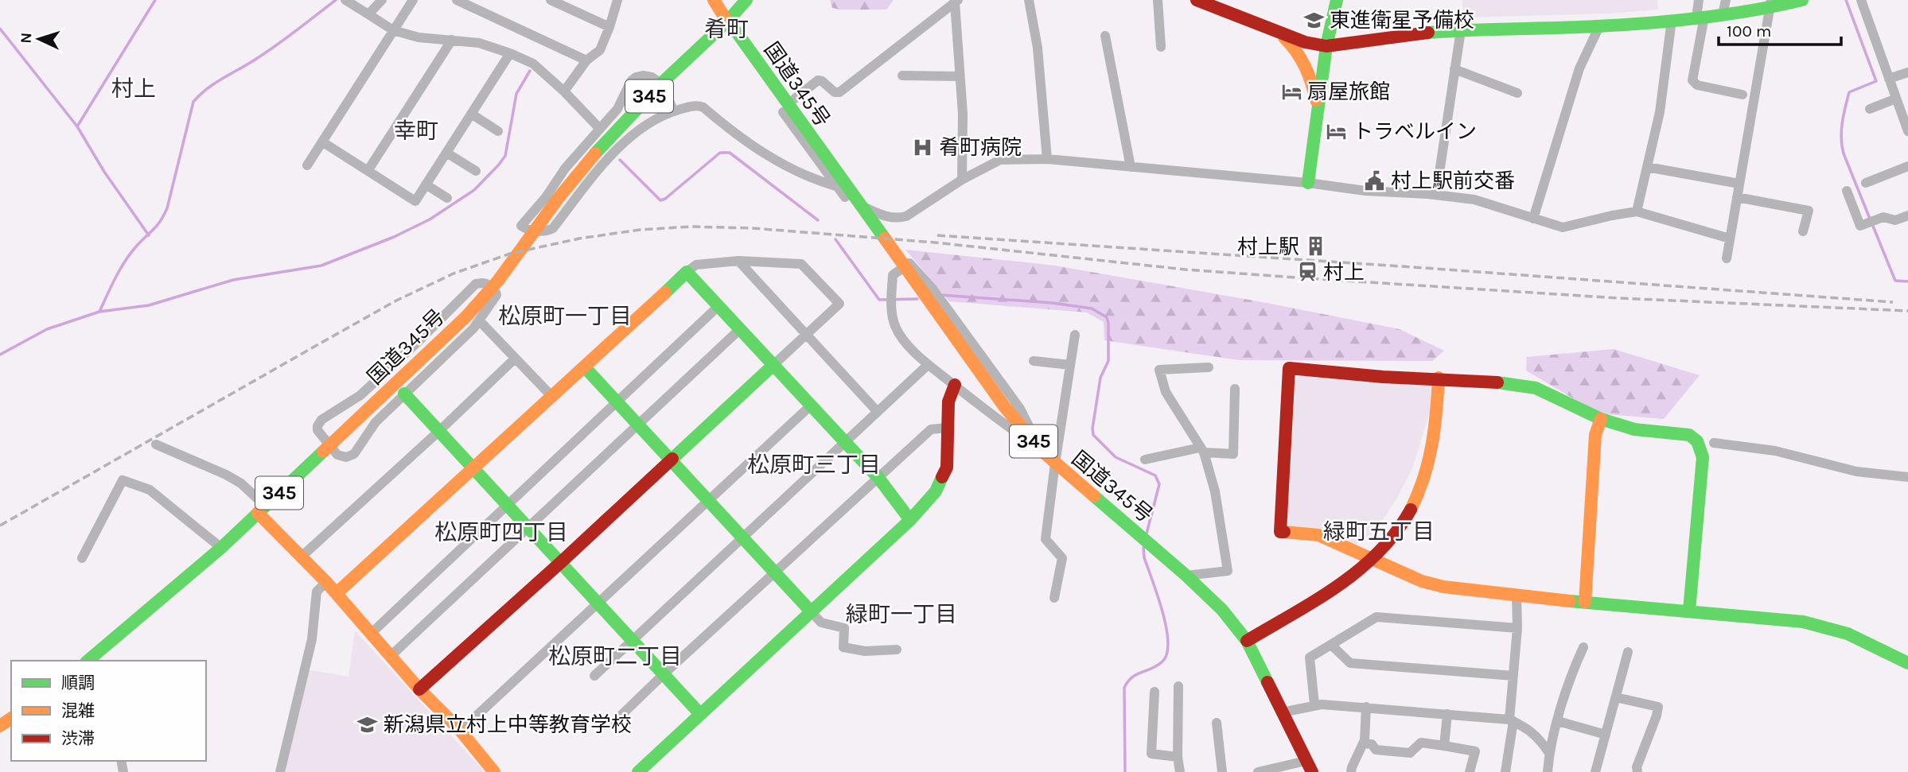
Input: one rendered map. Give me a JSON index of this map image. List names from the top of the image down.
{
  "streets": {
    "main road": ["国道345号", "345"]
  },
  "districts": [
    "肴町",
    "村上",
    "幸町",
    "松原町一丁目",
    "松原町三丁目",
    "緑町五丁目",
    "松原町四丁目",
    "緑町一丁目",
    "松原町二丁目"
  ],
  "places": {
    "school or university": ["東進衛星予備校", "新潟県立村上中等教育学校"],
    "hotel": ["扇屋旅館", "トラベルイン"],
    "hospital": ["肴町病院"],
    "public building": ["村上駅前交番"],
    "building": ["村上駅"],
    "station": ["村上"]
  },
  "legend": ["順調", "混雑", "渋滞"],
  "scale_bar": "100 m",
  "north": "left"
}
